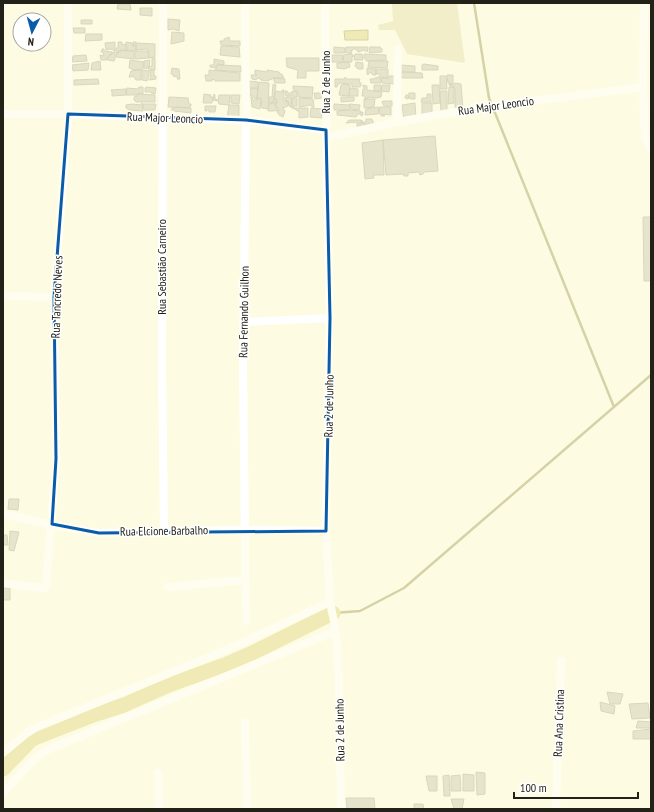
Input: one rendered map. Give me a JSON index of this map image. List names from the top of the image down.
{
  "streets": {
    "street": [
      "Rua 2 de Junho",
      "Rua Major Leoncio",
      "Rua Sebastião Carneiro",
      "Rua Tancredo Neves",
      "Rua Fernando Guilhon",
      "Rua Elcione Barbalho",
      "Rua Ana Cristina"
    ]
  },
  "crossings": [
    ["Rua 2 de Junho", "Rua Major Leoncio"],
    ["Rua 2 de Junho", "Rua Elcione Barbalho"],
    ["Rua Major Leoncio", "Rua Sebastião Carneiro"],
    ["Rua Major Leoncio", "Rua Tancredo Neves"],
    ["Rua Major Leoncio", "Rua Fernando Guilhon"],
    ["Rua Sebastião Carneiro", "Rua Elcione Barbalho"],
    ["Rua Tancredo Neves", "Rua Elcione Barbalho"],
    ["Rua Fernando Guilhon", "Rua Elcione Barbalho"]
  ],
  "scale_bar": "100 m",
  "north": "bottom"
}
